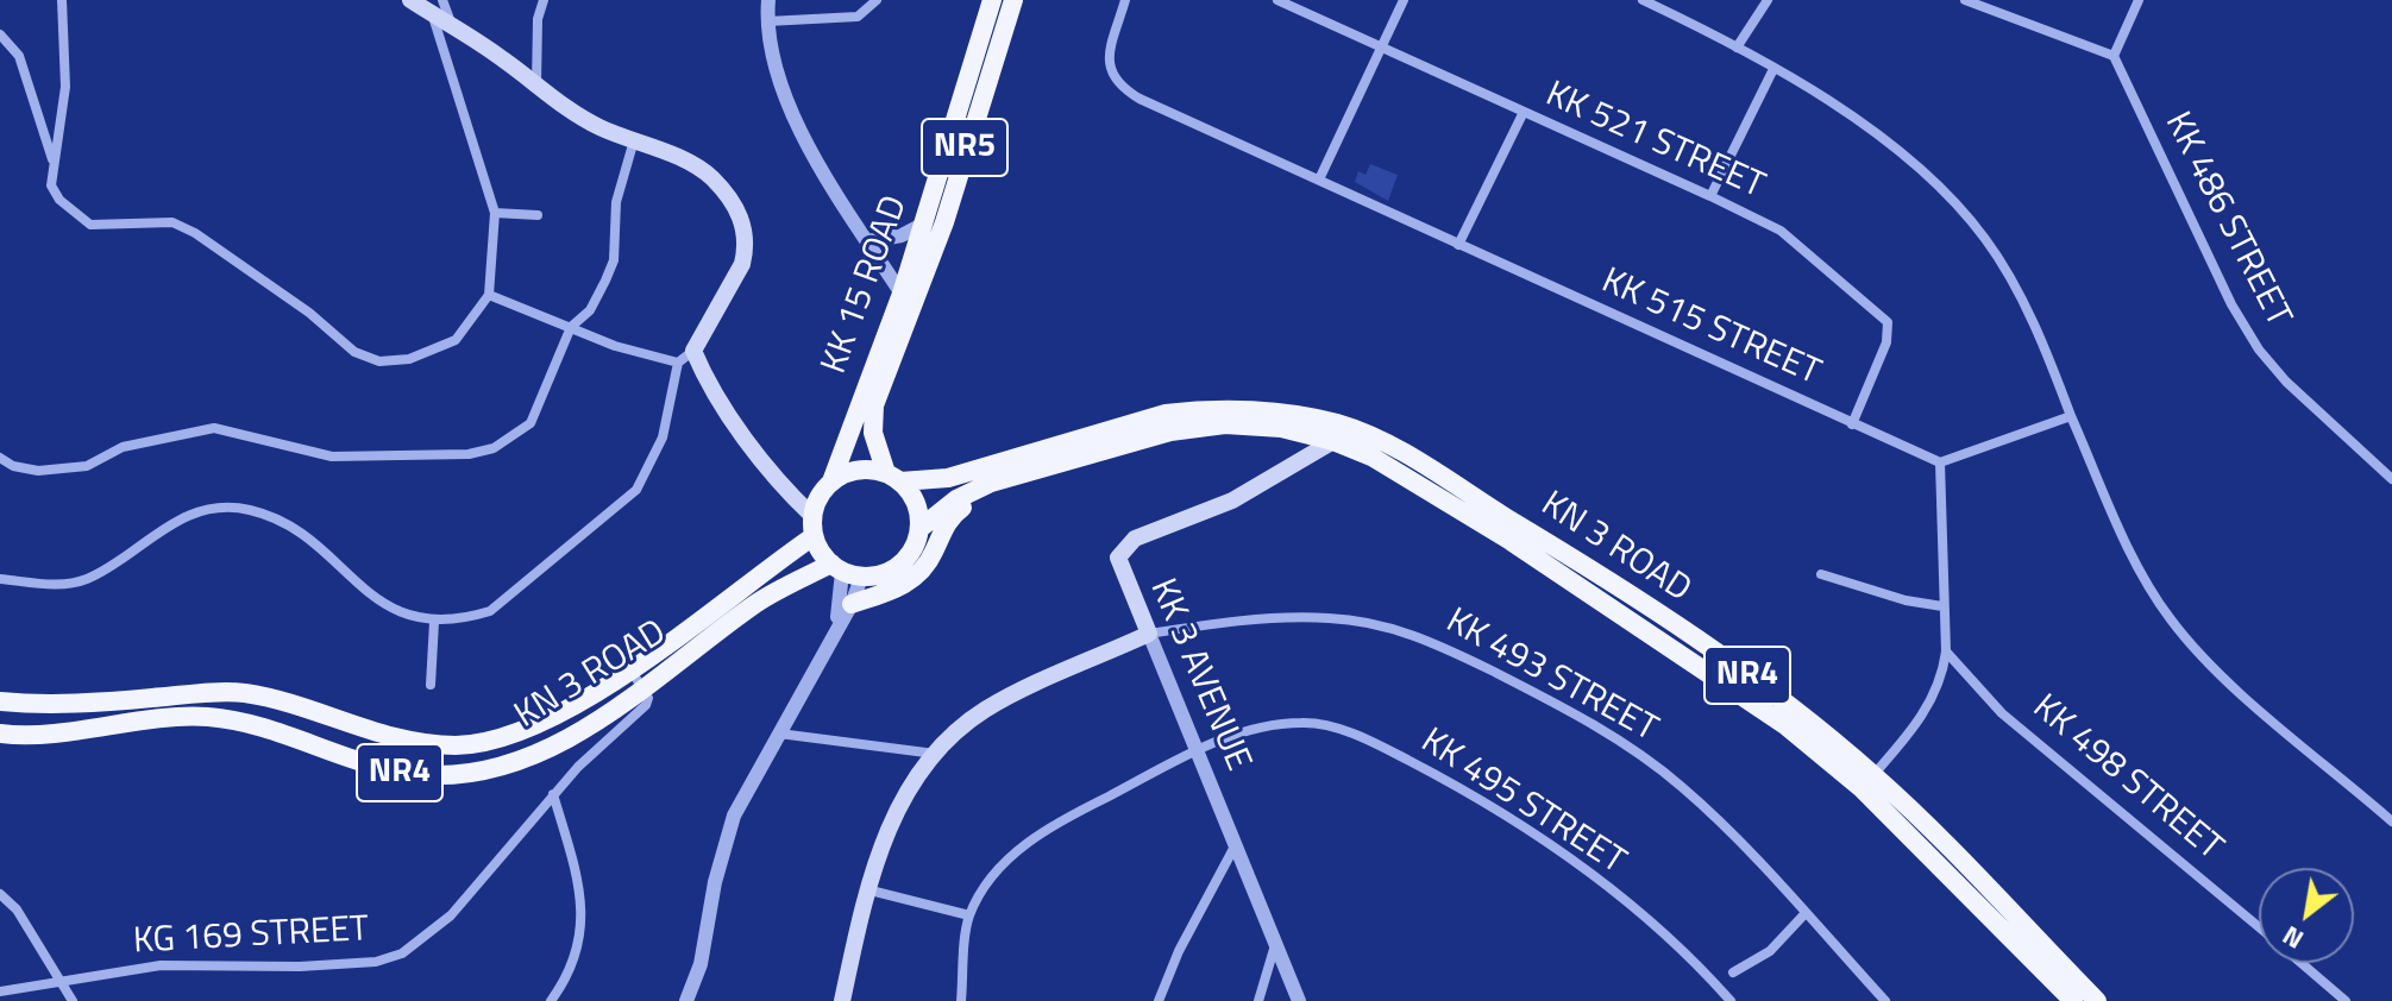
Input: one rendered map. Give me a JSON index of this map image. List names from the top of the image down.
{
  "streets": {
    "highway": [
      "NR5",
      "KK 15 ROAD",
      "KN 3 ROAD",
      "NR4"
    ],
    "main road": ["KK 3 AVENUE"],
    "street": [
      "KK 521 STREET",
      "KK 486 STREET",
      "KK 515 STREET",
      "KK 493 STREET",
      "KK 498 STREET",
      "KK 495 STREET",
      "KG 169 STREET"
    ]
  },
  "crossings": [
    ["KK 521 STREET", "KK 515 STREET"],
    ["KK 15 ROAD", "NR4"],
    ["KN 3 ROAD", "KK 3 AVENUE"],
    ["KN 3 ROAD", "NR4"],
    ["KN 3 ROAD", "KG 169 STREET"],
    ["KK 3 AVENUE", "KK 493 STREET"],
    ["KK 3 AVENUE", "KK 495 STREET"]
  ],
  "north": "bottom left"
}
